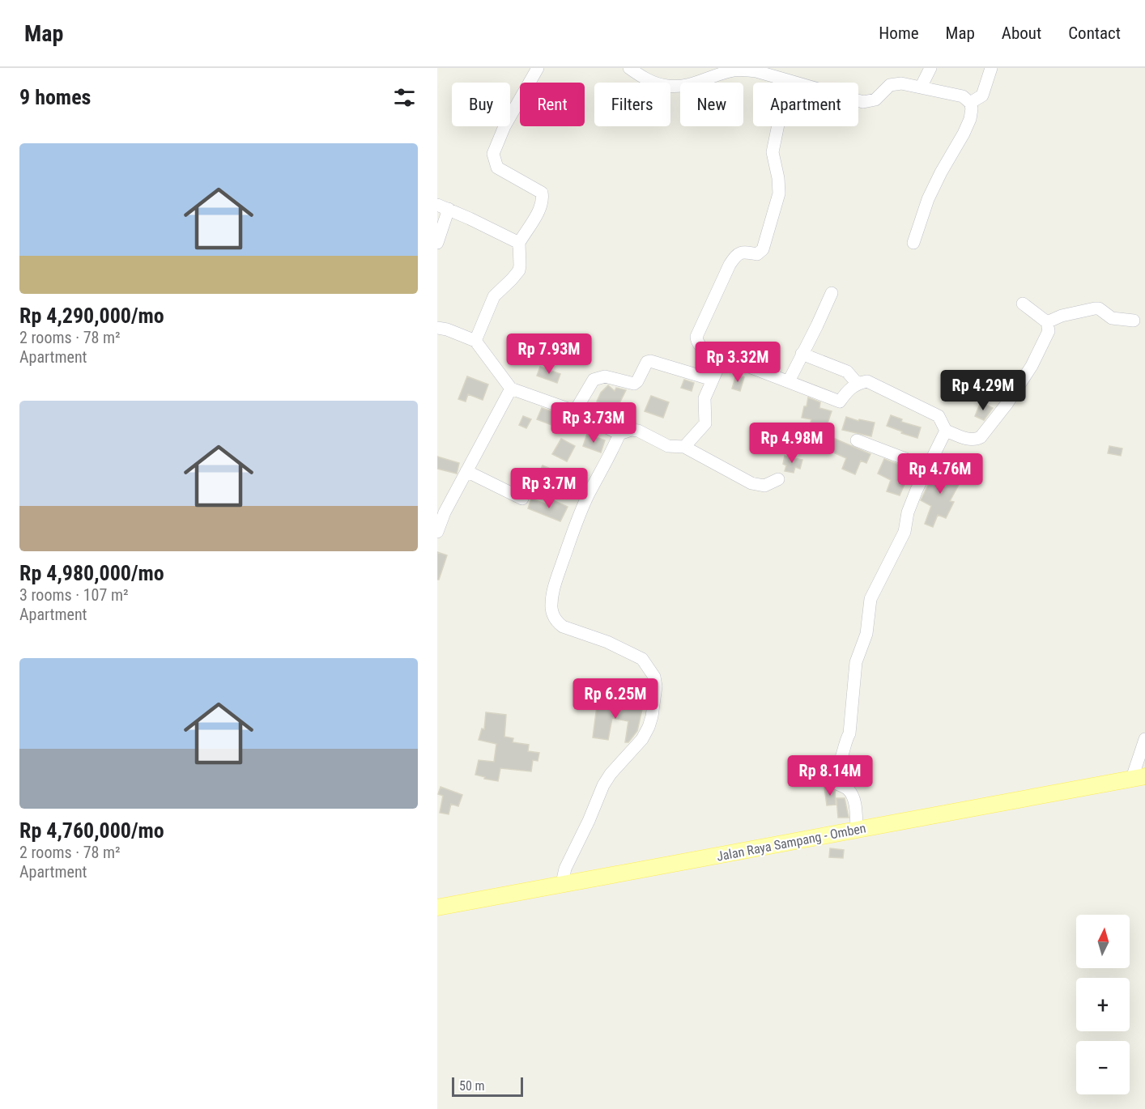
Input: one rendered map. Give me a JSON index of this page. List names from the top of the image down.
{
  "streets": {
    "main road": ["Jalan Raya Sampang - Omben"]
  },
  "scale_bar": "50 m",
  "north": "top",
  "page": {
    "header": "Map",
    "nav": [
      "Home",
      "Map",
      "About",
      "Contact"
    ],
    "heading": "9 homes",
    "chip": [
      "Buy",
      "Rent",
      "Filters",
      "New",
      "Apartment"
    ],
    "list": [
      {
        "name": "Rp 4,290,000/mo",
        "note": "2 rooms · 78 m² · Apartment"
      },
      {
        "name": "Rp 4,980,000/mo",
        "note": "3 rooms · 107 m² · Apartment"
      },
      {
        "name": "Rp 4,760,000/mo",
        "note": "2 rooms · 78 m² · Apartment"
      }
    ],
    "price": [
      "Rp 7.93M",
      "Rp 3.32M",
      "Rp 4.29M",
      "Rp 3.73M",
      "Rp 4.98M",
      "Rp 4.76M",
      "Rp 3.7M",
      "Rp 6.25M",
      "Rp 8.14M"
    ],
    "map_buttons": ["+", "−"],
    "scale": "50 m"
  }
}
